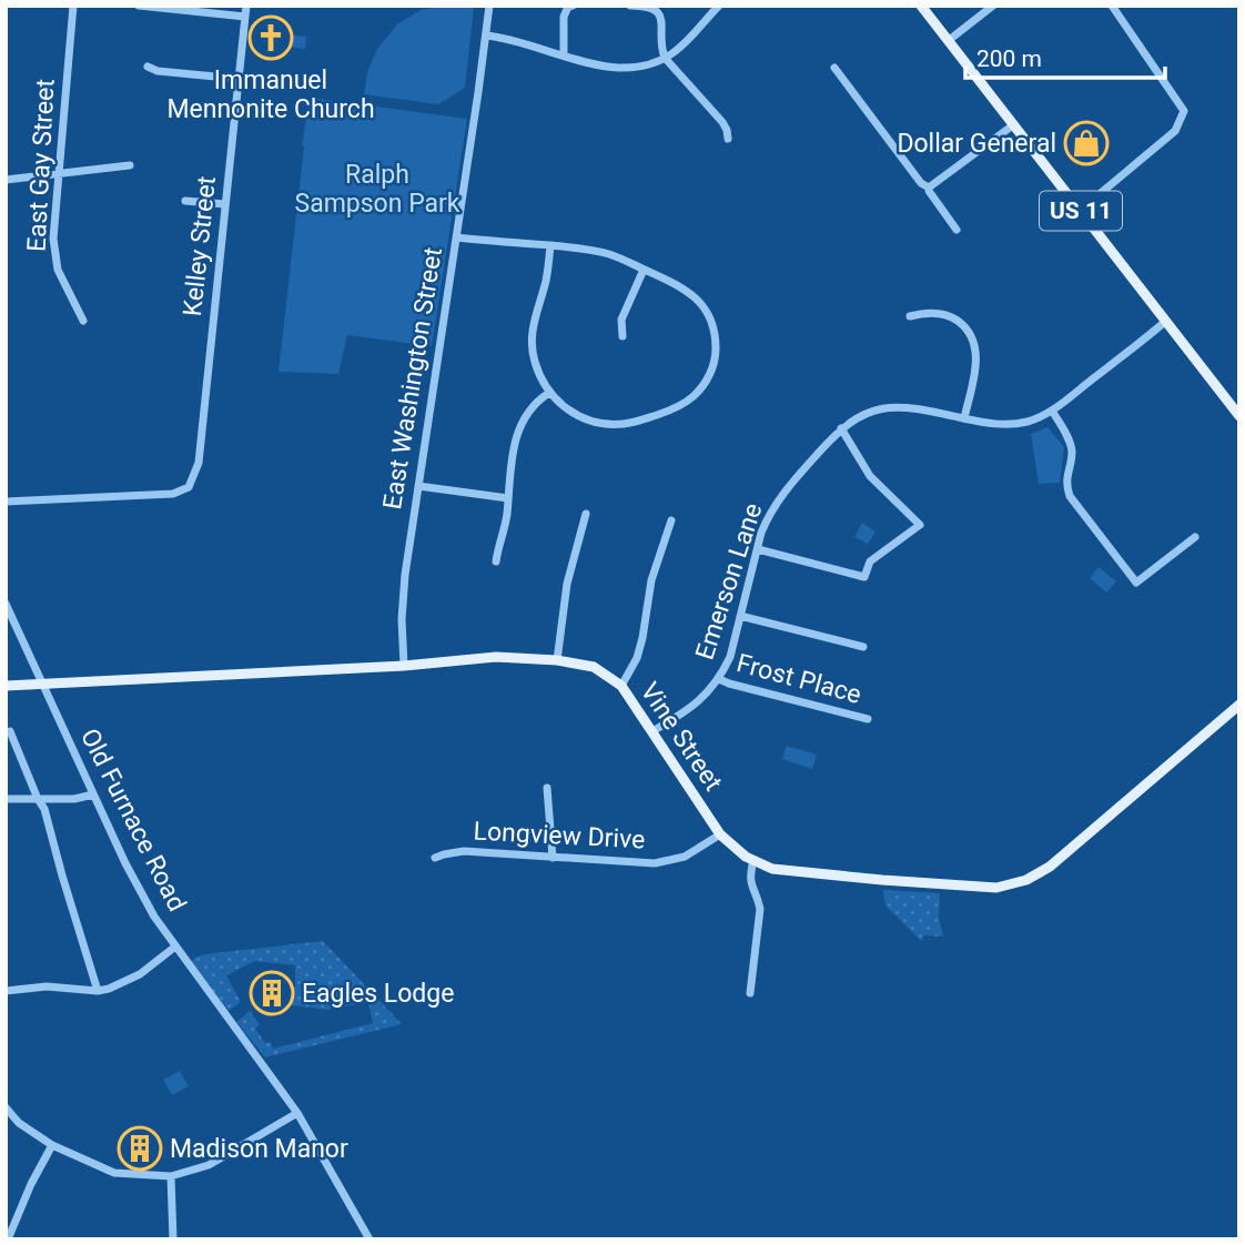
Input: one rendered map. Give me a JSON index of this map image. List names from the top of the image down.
{
  "streets": {
    "main road": ["US 11", "Vine Street"],
    "street": [
      "East Gay Street",
      "Kelley Street",
      "East Washington Street",
      "Emerson Lane",
      "Frost Place",
      "Old Furnace Road",
      "Longview Drive"
    ]
  },
  "crossings": [
    ["US 11", "Emerson Lane"],
    ["East Washington Street", "Vine Street"],
    ["Emerson Lane", "Frost Place"],
    ["Emerson Lane", "Vine Street"],
    ["Vine Street", "Old Furnace Road"],
    ["Vine Street", "Longview Drive"]
  ],
  "parks": ["Ralph Sampson Park"],
  "places": {
    "church": ["Immanuel Mennonite Church"],
    "shop": ["Dollar General"],
    "building": ["Eagles Lodge", "Madison Manor"]
  },
  "scale_bar": "200 m"
}
